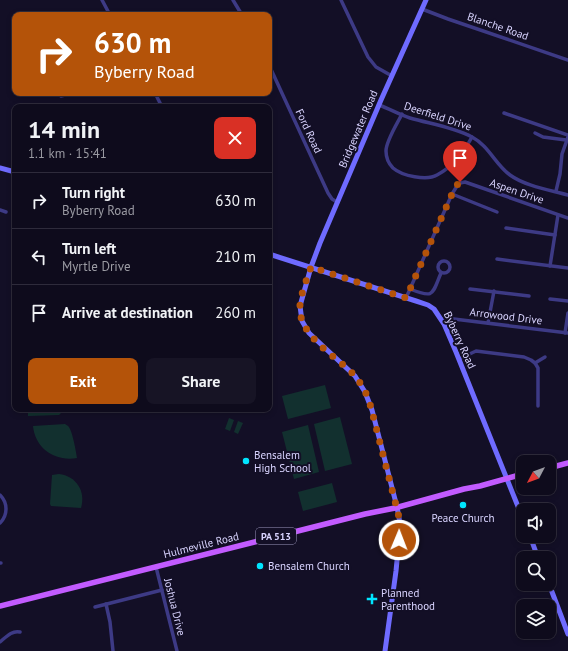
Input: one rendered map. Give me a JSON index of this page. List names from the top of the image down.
{
  "streets": {
    "main road": [
      "Bridgewater Road",
      "Byberry Road",
      "PA 513",
      "Hulmeville Road"
    ],
    "street": [
      "Blanche Road",
      "Deerfield Drive",
      "Ford Road",
      "Aspen Drive",
      "Arrowood Drive",
      "Joshua Drive"
    ]
  },
  "crossings": [
    ["Blanche Road", "Bridgewater Road"],
    ["Deerfield Drive", "Bridgewater Road"],
    ["Bridgewater Road", "Ford Road"],
    ["Bridgewater Road", "Byberry Road"],
    ["Bridgewater Road", "Hulmeville Road"],
    ["Arrowood Drive", "Byberry Road"],
    ["Byberry Road", "Hulmeville Road"],
    ["Hulmeville Road", "Joshua Drive"]
  ],
  "places": {
    "other": ["Bensalem High School", "Peace Church", "Bensalem Church"],
    "health": ["Planned Parenthood"]
  },
  "north": "bottom left",
  "page": {
    "turn": ["630 m", "Byberry Road"],
    "heading": ["14 min", "1.1 km · 15:41"],
    "list": [
      {
        "name": "Turn right",
        "note": "Byberry Road",
        "value": "630 m"
      },
      {
        "name": "Turn left",
        "note": "Myrtle Drive",
        "value": "210 m"
      },
      {
        "name": "Arrive at destination",
        "value": "260 m"
      }
    ],
    "buttons": ["Exit", "Share"]
  }
}
